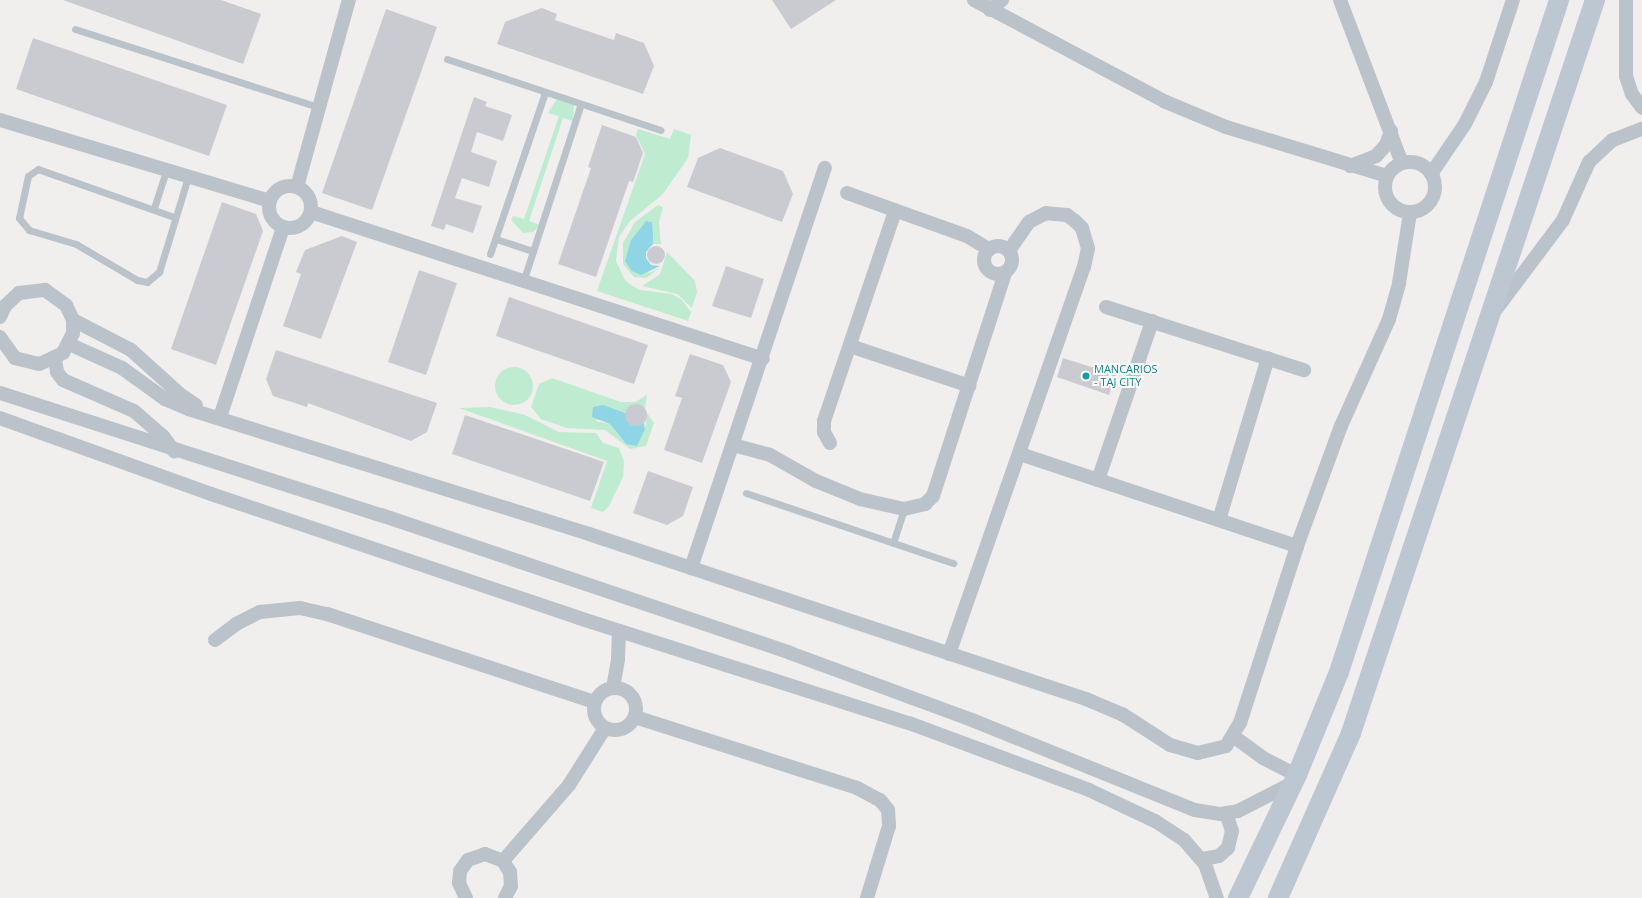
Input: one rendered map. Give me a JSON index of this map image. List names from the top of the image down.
{
  "places": ["MANCARIOS - TAJ CITY"]
}
